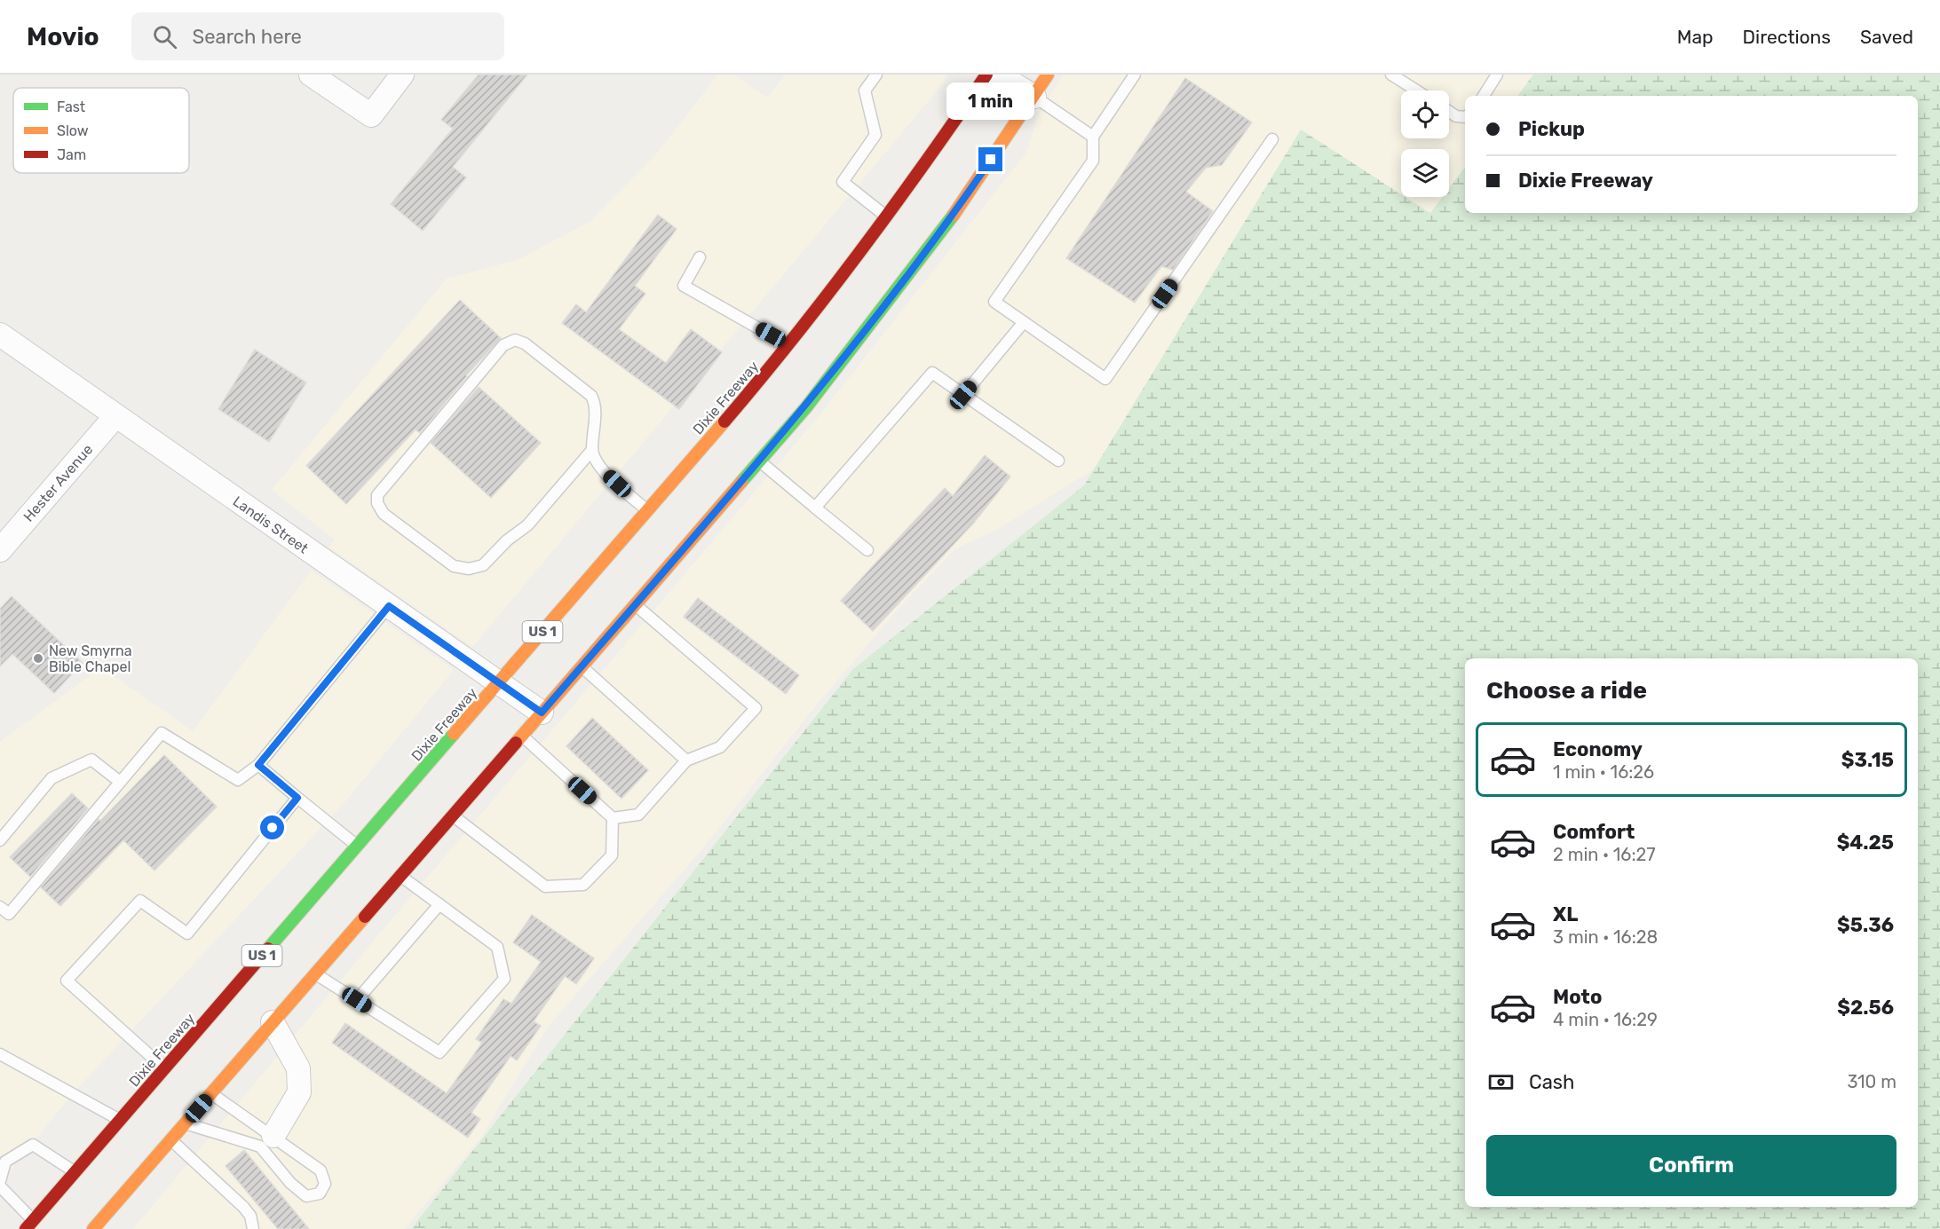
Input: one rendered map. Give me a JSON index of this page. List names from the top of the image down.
{
  "streets": {
    "main road": ["Dixie Freeway", "US 1"],
    "street": ["Hester Avenue", "Landis Street"]
  },
  "crossings": [
    ["Dixie Freeway", "Landis Street"],
    ["Hester Avenue", "Landis Street"]
  ],
  "places": ["New Smyrna Bible Chapel"],
  "legend": ["Fast", "Slow", "Jam"],
  "page": {
    "header": "Movio",
    "search": "Search here",
    "nav": ["Map", "Directions", "Saved"],
    "bubble": "1 min",
    "banner": ["Pickup", "Dixie Freeway"],
    "heading": "Choose a ride",
    "list": [
      {
        "name": "Economy",
        "note": "1 min · 16:26",
        "value": "$3.15"
      },
      {
        "name": "Comfort",
        "note": "2 min · 16:27",
        "value": "$4.25"
      },
      {
        "name": "XL",
        "note": "3 min · 16:28",
        "value": "$5.36"
      },
      {
        "name": "Moto",
        "note": "4 min · 16:29",
        "value": "$2.56"
      }
    ],
    "pay": ["Cash", "310 m"],
    "buttons": "Confirm"
  }
}
